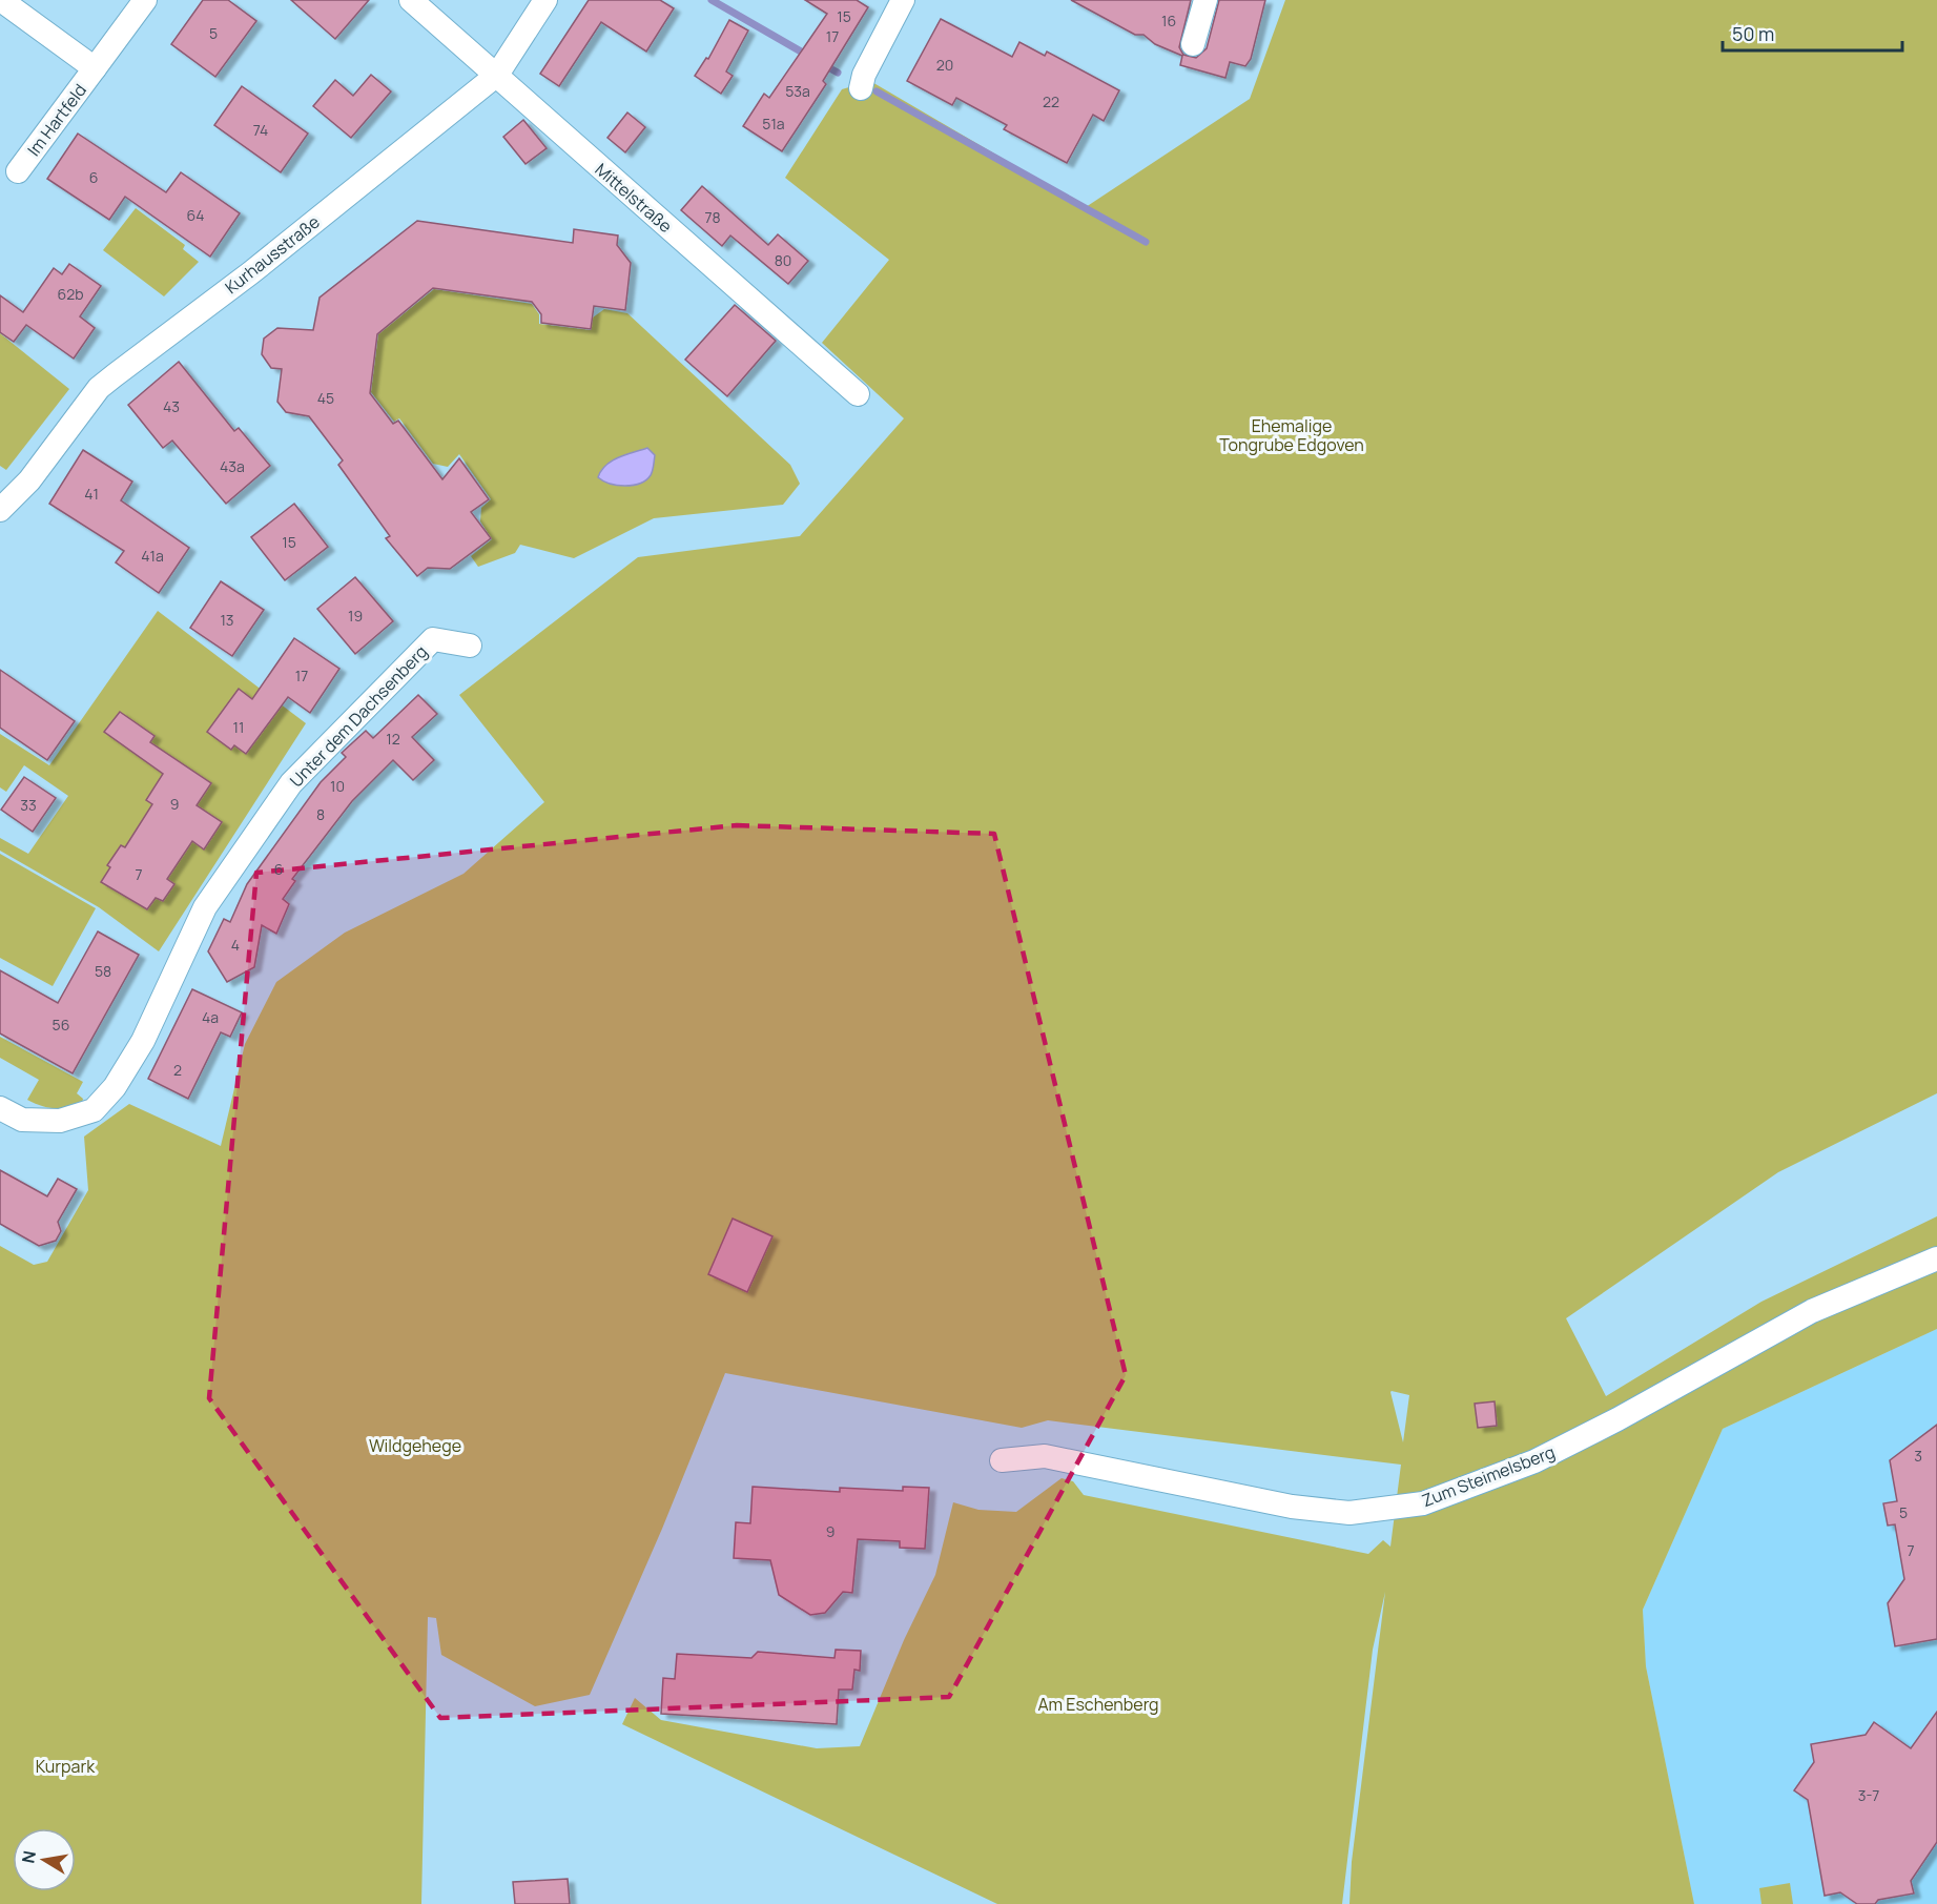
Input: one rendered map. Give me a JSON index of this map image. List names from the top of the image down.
{
  "streets": {
    "street": [
      "Im Hartfeld",
      "Mittelstraße",
      "Kurhausstraße",
      "Unter dem Dachsenberg",
      "Zum Steimelsberg"
    ]
  },
  "crossings": [
    ["Mittelstraße", "Kurhausstraße"]
  ],
  "parks": [
    "Ehemalige Tongrube Edgoven",
    "Wildgehege",
    "Am Eschenberg",
    "Kurpark"
  ],
  "house_numbers": [
    "15",
    "16",
    "5",
    "17",
    "20",
    "53a",
    "22",
    "51a",
    "74",
    "6",
    "64",
    "78",
    "80",
    "62b",
    "45",
    "43",
    "43a",
    "41",
    "15",
    "41a",
    "19",
    "13",
    "17",
    "11",
    "12",
    "10",
    "9",
    "33",
    "8",
    "6",
    "7",
    "4",
    "58",
    "4a",
    "56",
    "2",
    "3",
    "5",
    "9",
    "7",
    "3-7"
  ],
  "scale_bar": "50 m",
  "north": "left"
}
